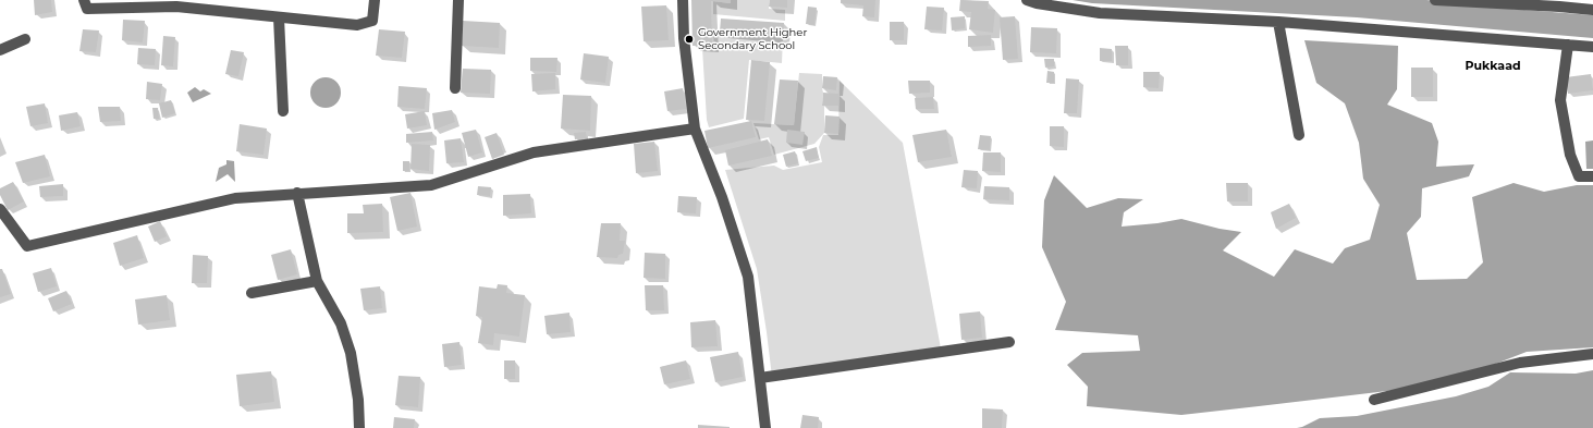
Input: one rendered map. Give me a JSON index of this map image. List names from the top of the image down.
{
  "districts": ["Pukkaad"],
  "places": ["Government Higher Secondary School"]
}
